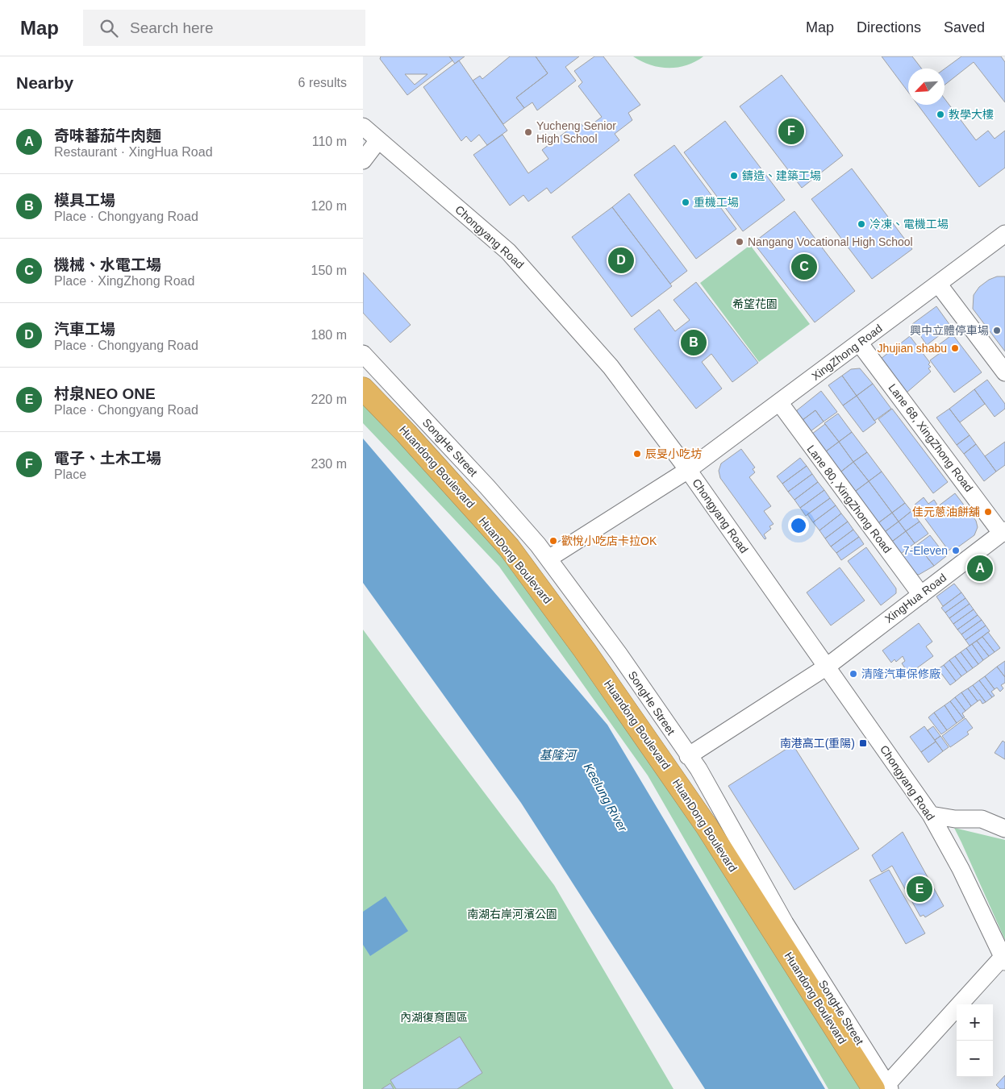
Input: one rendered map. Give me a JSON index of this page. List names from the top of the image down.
{
  "streets": {
    "highway": ["Huandong Boulevard"],
    "street": [
      "Chongyang Road",
      "XingZhong Road",
      "Lane 68, XingZhong Road",
      "SongHe Street",
      "Lane 80, XingZhong Road",
      "XingHua Road"
    ]
  },
  "crossings": [
    ["Chongyang Road", "XingZhong Road"],
    ["Chongyang Road", "XingHua Road"],
    ["XingZhong Road", "Lane 68, XingZhong Road"],
    ["XingZhong Road", "SongHe Street"],
    ["XingZhong Road", "Lane 80, XingZhong Road"],
    ["Lane 68, XingZhong Road", "XingHua Road"],
    ["SongHe Street", "Huandong Boulevard"],
    ["SongHe Street", "XingHua Road"],
    ["Lane 80, XingZhong Road", "XingHua Road"]
  ],
  "water": ["基隆河", "Keelung River"],
  "parks": ["希望花園", "南湖右岸河濱公園", "內湖復育園區"],
  "places": {
    "other": [
      "教學大樓",
      "Yucheng Senior High School",
      "鑄造、建築工場",
      "重機工場",
      "冷凍、電機工場",
      "Nangang Vocational High School",
      "興中立體停車場",
      "Jhujian shabu",
      "辰旻小吃坊",
      "佳元蔥油餅舖",
      "歡悅小吃店卡拉OK",
      "7-Eleven",
      "清隆汽車保修廠"
    ],
    "transit": ["南港高工(重陽)"]
  },
  "north": "bottom left",
  "page": {
    "header": "Map",
    "search": "Search here",
    "nav": ["Map", "Directions", "Saved"],
    "heading": ["Nearby", "6 results"],
    "list": [
      {
        "mark": "A",
        "name": "奇味蕃茄牛肉麵",
        "note": "Restaurant · XingHua Road",
        "value": "110 m"
      },
      {
        "mark": "B",
        "name": "模具工場",
        "note": "Place · Chongyang Road",
        "value": "120 m"
      },
      {
        "mark": "C",
        "name": "機械、水電工場",
        "note": "Place · XingZhong Road",
        "value": "150 m"
      },
      {
        "mark": "D",
        "name": "汽車工場",
        "note": "Place · Chongyang Road",
        "value": "180 m"
      },
      {
        "mark": "E",
        "name": "村泉NEO ONE",
        "note": "Place · Chongyang Road",
        "value": "220 m"
      },
      {
        "mark": "F",
        "name": "電子、土木工場",
        "note": "Place",
        "value": "230 m"
      }
    ],
    "pins": [
      "F",
      "D",
      "C",
      "B",
      "A",
      "E"
    ],
    "map_buttons": ["+", "−"]
  }
}
